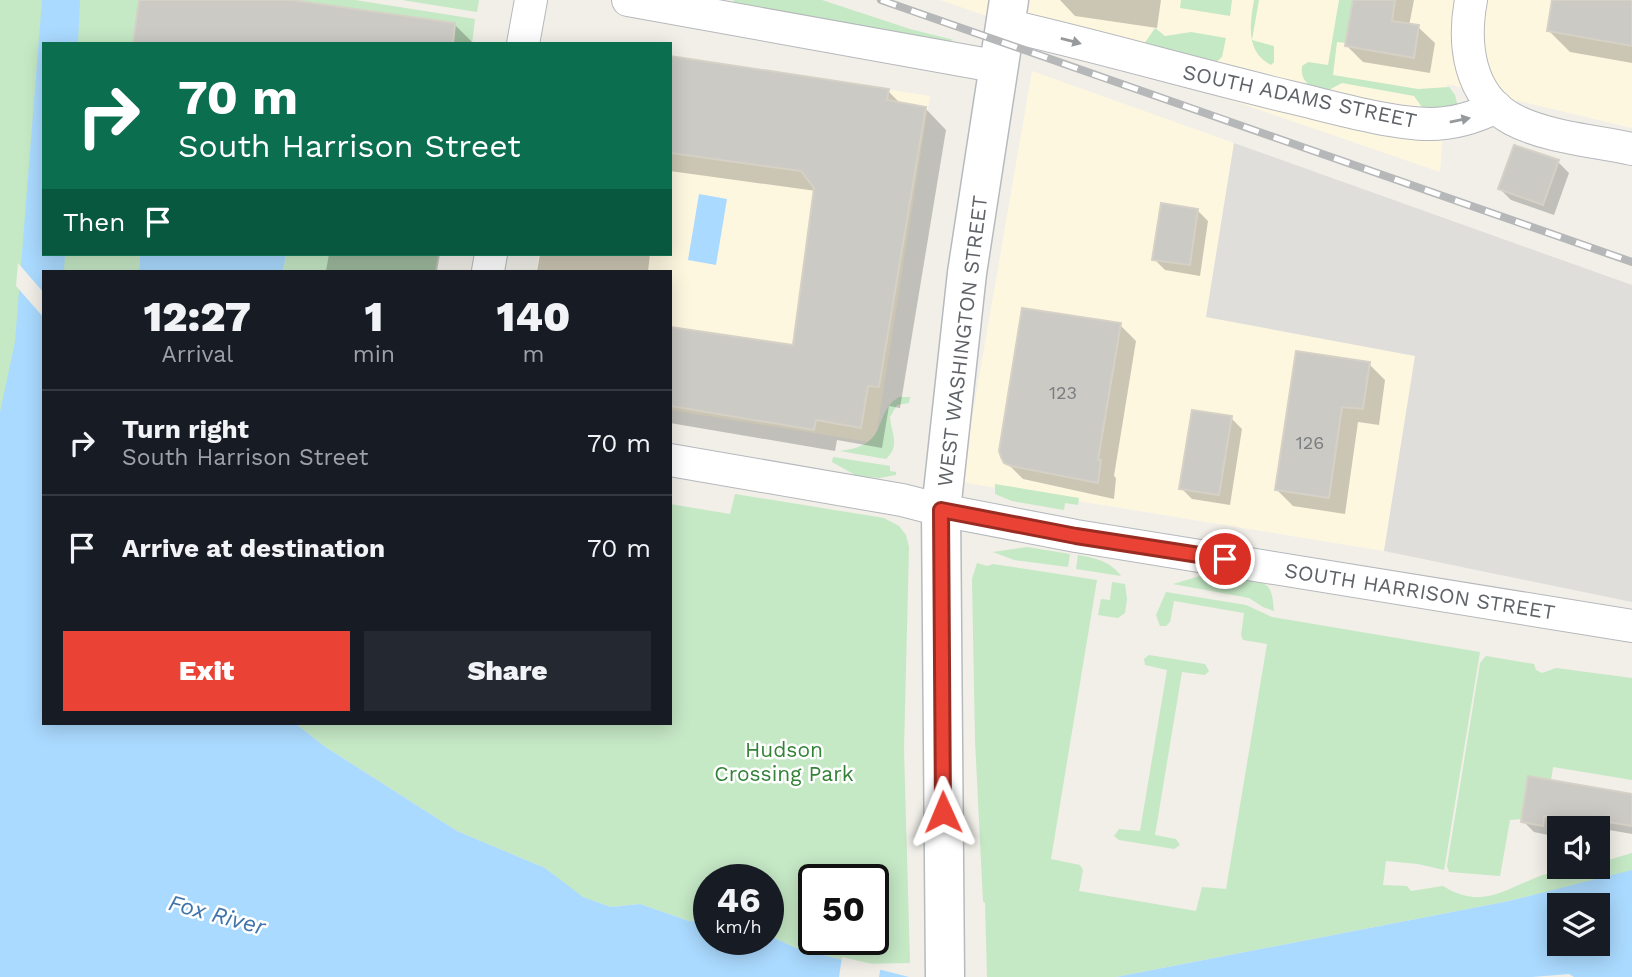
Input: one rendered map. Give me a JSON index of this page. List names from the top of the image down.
{
  "streets": {
    "main road": ["WEST WASHINGTON STREET"],
    "street": ["SOUTH ADAMS STREET", "SOUTH HARRISON STREET"]
  },
  "crossings": [
    ["SOUTH ADAMS STREET", "WEST WASHINGTON STREET"],
    ["WEST WASHINGTON STREET", "SOUTH HARRISON STREET"]
  ],
  "one_way": ["SOUTH ADAMS STREET"],
  "water": ["Fox River"],
  "parks": ["Hudson Crossing Park"],
  "house_numbers": ["123", "126"],
  "page": {
    "turn": ["70 m", "South Harrison Street"],
    "then": "Then",
    "eta": [
      "12:27",
      "Arrival",
      "1",
      "min",
      "140",
      "m"
    ],
    "list": [
      {
        "name": "Turn right",
        "note": "South Harrison Street",
        "value": "70 m"
      },
      {
        "name": "Arrive at destination",
        "value": "70 m"
      }
    ],
    "buttons": ["Exit", "Share"],
    "speed": "46 km/h",
    "limit": "50"
  }
}
